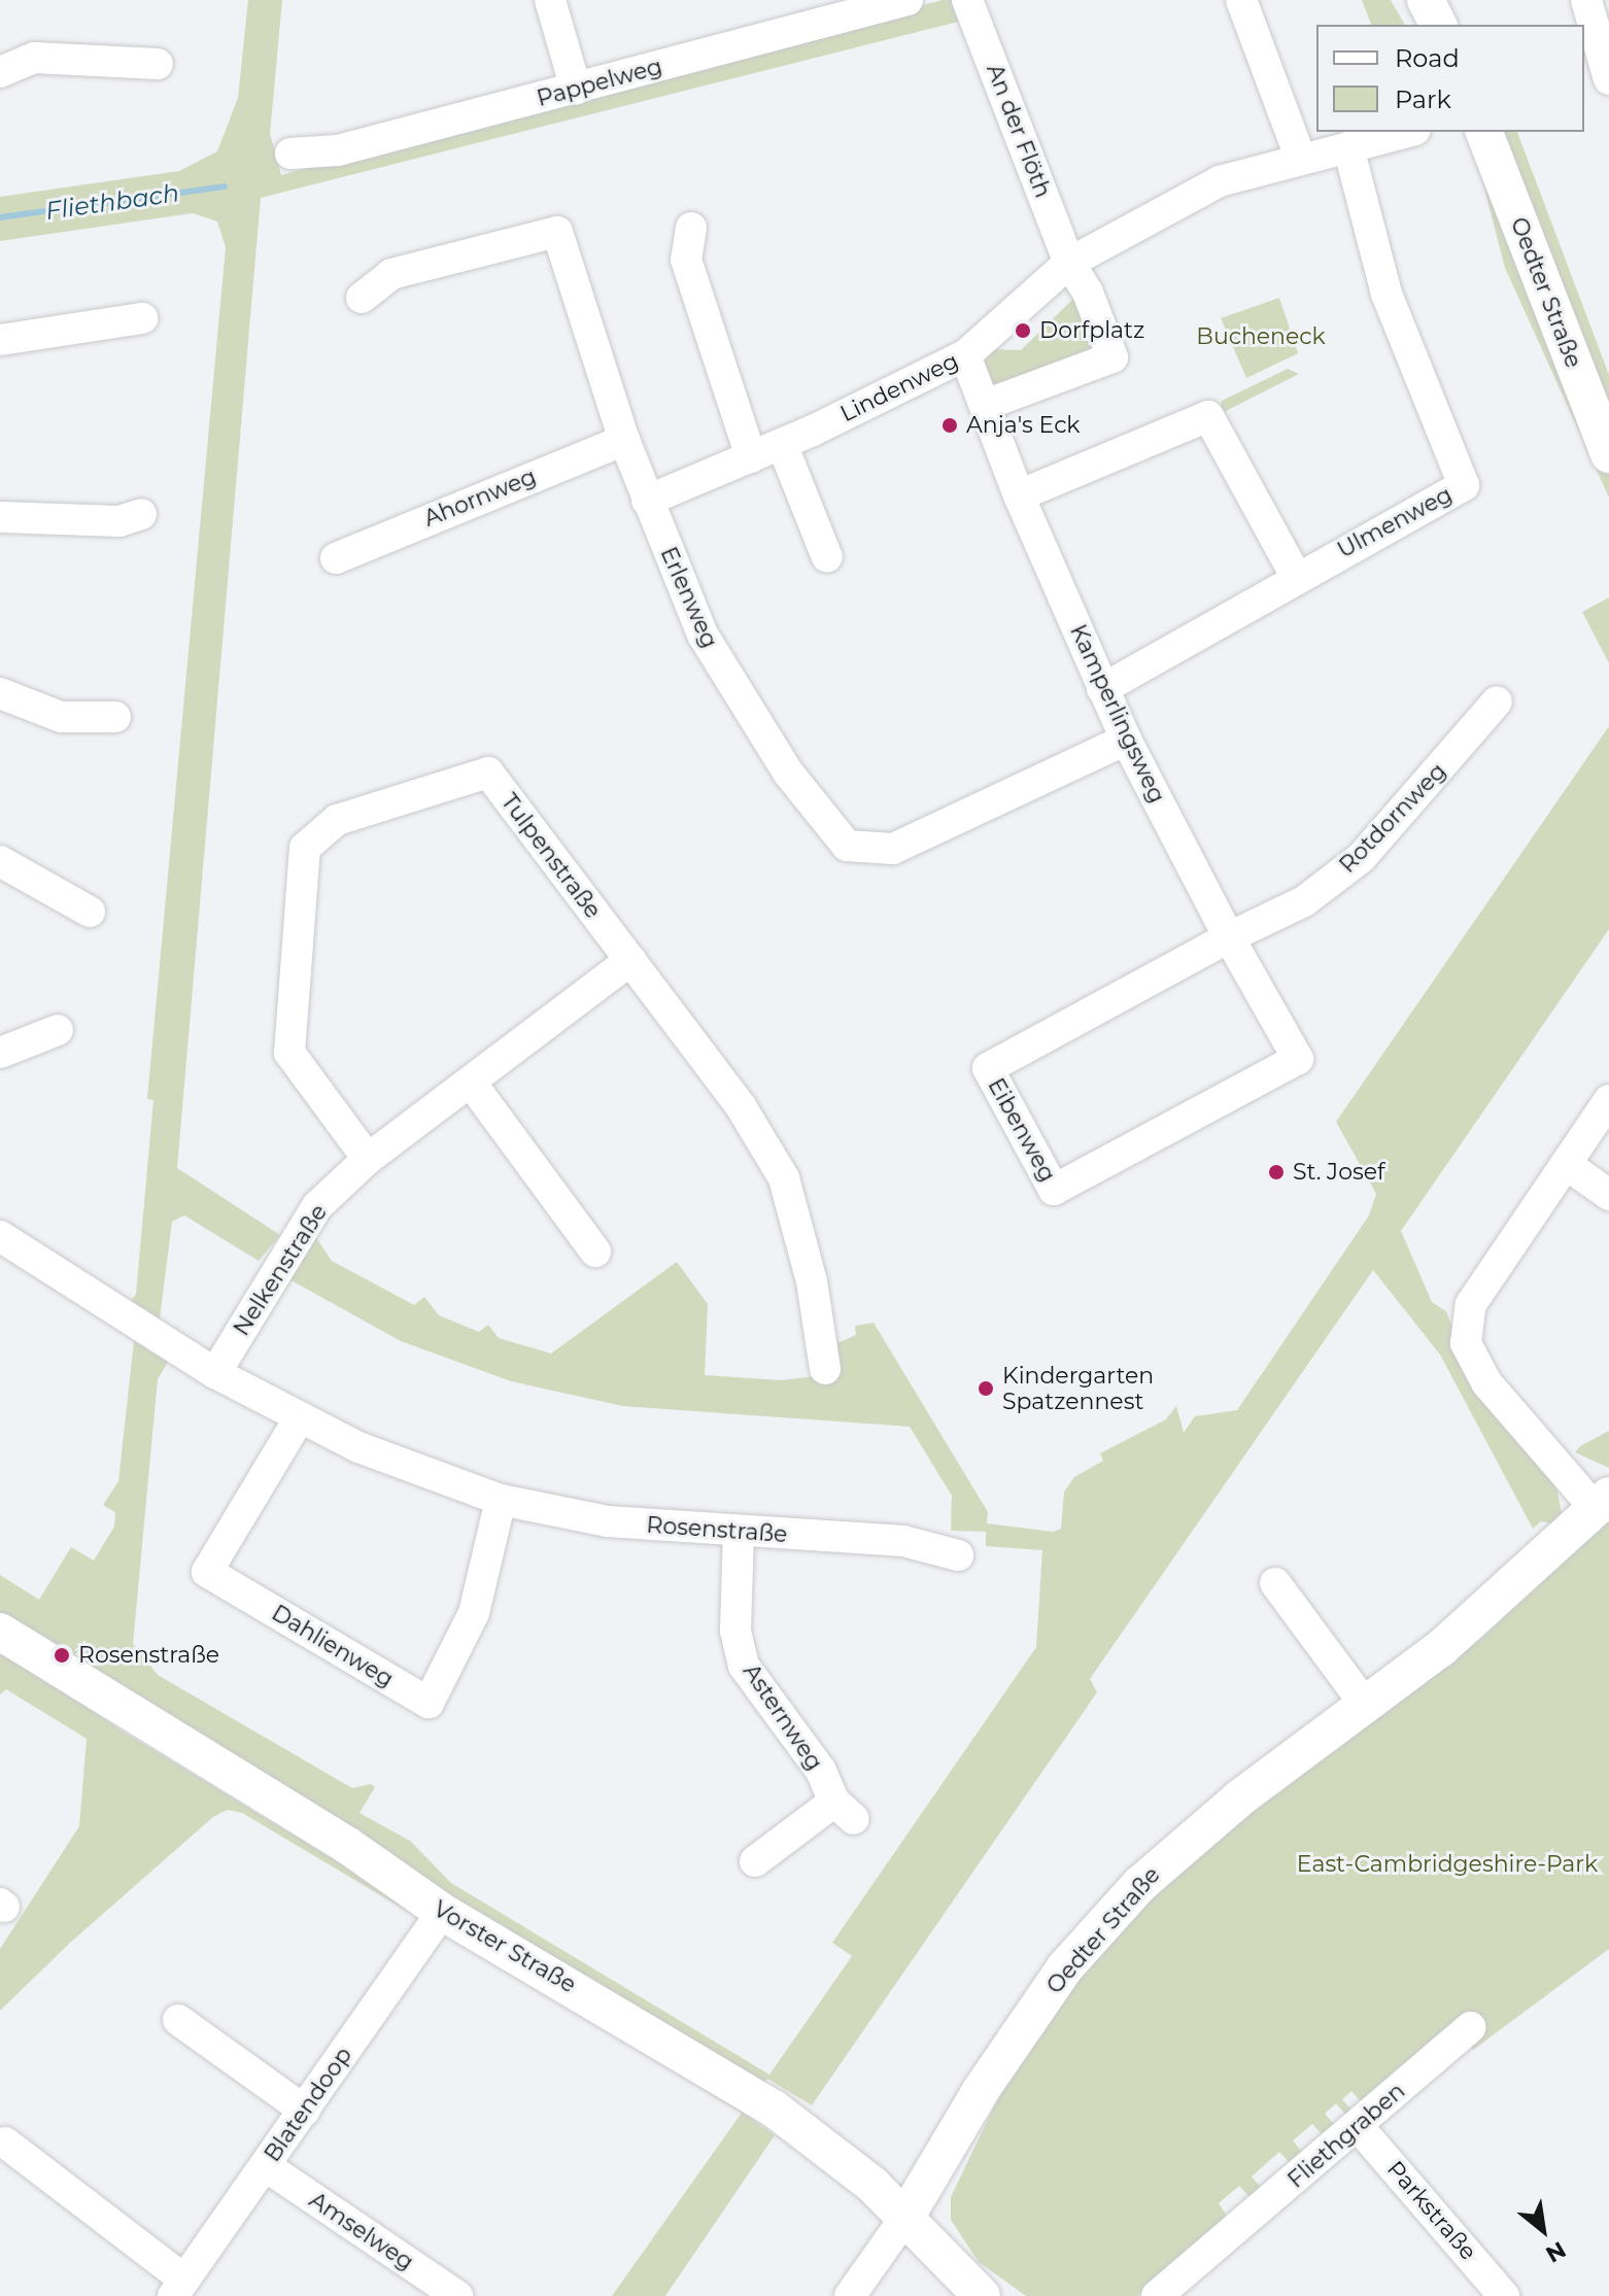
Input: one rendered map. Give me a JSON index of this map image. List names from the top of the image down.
{
  "streets": {
    "main road": ["Oedter Straße", "Vorster Straße"],
    "street": [
      "Pappelweg",
      "An der Flöth",
      "Lindenweg",
      "Ahornweg",
      "Ulmenweg",
      "Erlenweg",
      "Kamperlingsweg",
      "Rotdornweg",
      "Tulpenstraße",
      "Eibenweg",
      "Nelkenstraße",
      "Rosenstraße",
      "Dahlienweg",
      "Asternweg",
      "Blatendoop",
      "Fliethgraben",
      "Parkstraße",
      "Amselweg"
    ]
  },
  "crossings": [
    ["An der Flöth", "Lindenweg"],
    ["Oedter Straße", "Vorster Straße"],
    ["Lindenweg", "Ulmenweg"],
    ["Lindenweg", "Erlenweg"],
    ["Lindenweg", "Kamperlingsweg"],
    ["Ahornweg", "Erlenweg"],
    ["Ulmenweg", "Kamperlingsweg"],
    ["Erlenweg", "Kamperlingsweg"],
    ["Kamperlingsweg", "Rotdornweg"],
    ["Kamperlingsweg", "Eibenweg"],
    ["Rotdornweg", "Eibenweg"],
    ["Tulpenstraße", "Nelkenstraße"],
    ["Nelkenstraße", "Rosenstraße"],
    ["Rosenstraße", "Dahlienweg"],
    ["Rosenstraße", "Asternweg"],
    ["Vorster Straße", "Blatendoop"],
    ["Blatendoop", "Amselweg"],
    ["Fliethgraben", "Parkstraße"]
  ],
  "water": ["Fliethbach"],
  "parks": ["Bucheneck", "East-Cambridgeshire-Park"],
  "places": [
    "Dorfplatz",
    "Anja's Eck",
    "St. Josef",
    "Kindergarten Spatzennest",
    "Rosenstraße"
  ],
  "legend": ["Road", "Park"],
  "north": "bottom right"
}
